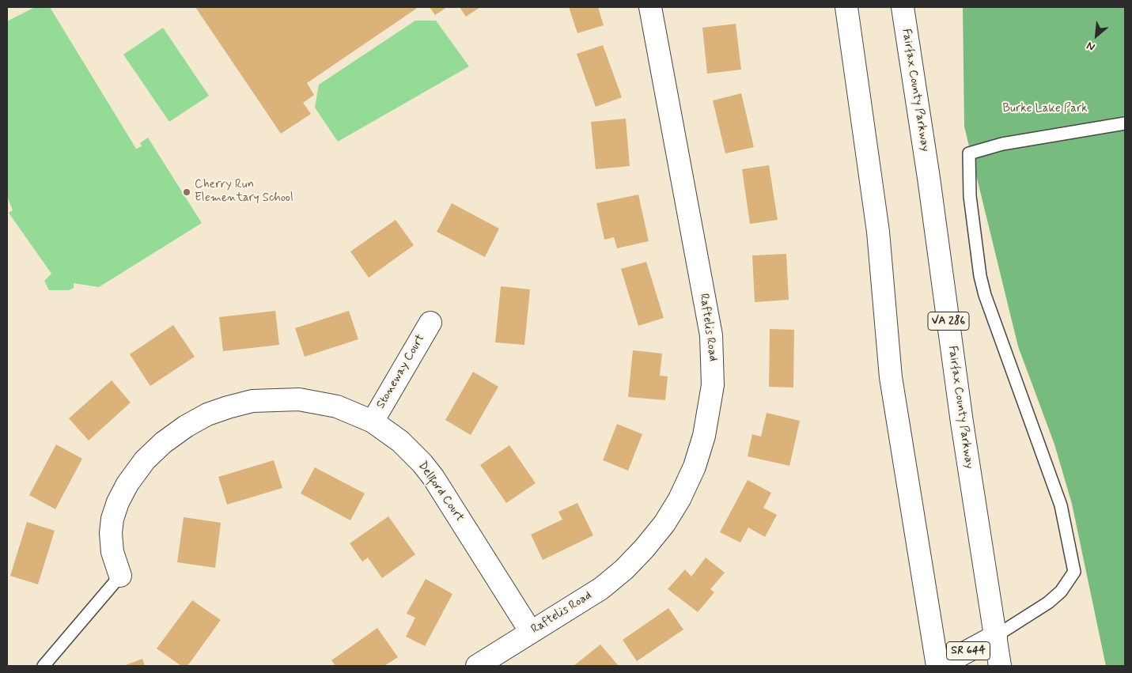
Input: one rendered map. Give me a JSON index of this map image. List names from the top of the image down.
{
  "streets": {
    "main road": [
      "Fairfax County Parkway",
      "VA 286",
      "Raftelis Road",
      "Stoneway Court",
      "Dellford Court",
      "SR 644"
    ]
  },
  "crossings": [
    ["Fairfax County Parkway", "SR 644"],
    ["Raftelis Road", "Dellford Court"],
    ["Stoneway Court", "Dellford Court"]
  ],
  "parks": ["Burke Lake Park"],
  "places": ["Cherry Run Elementary School"],
  "north": "bottom left"
}
